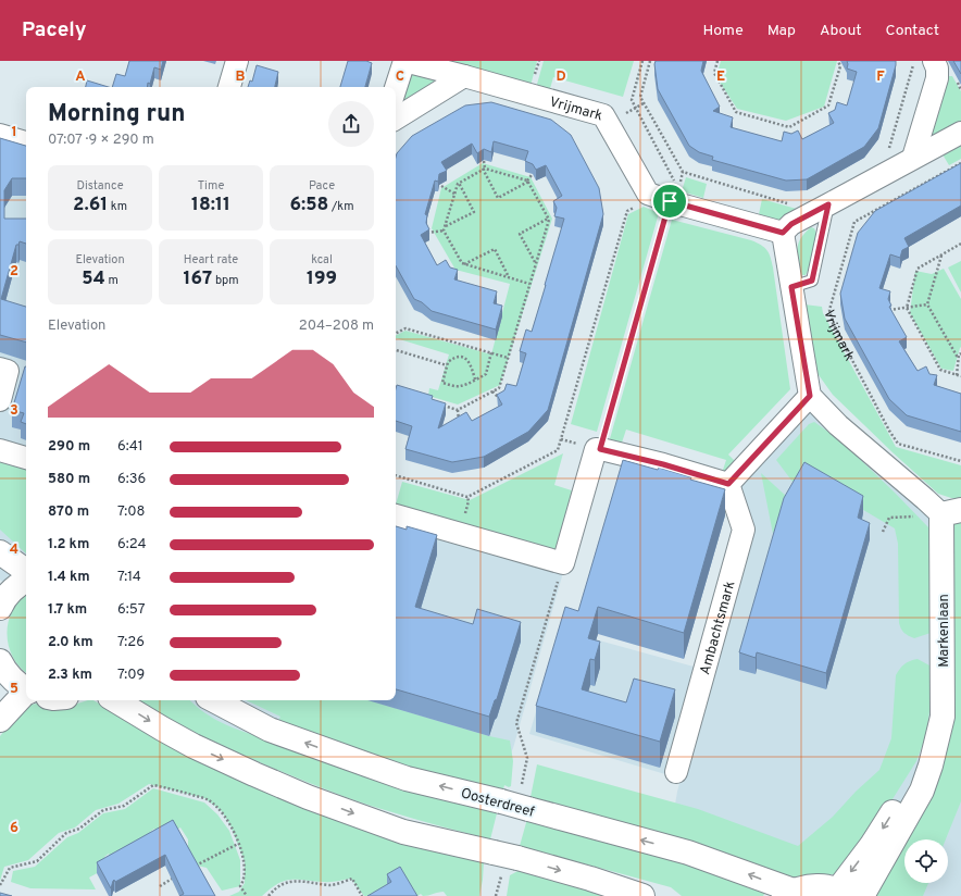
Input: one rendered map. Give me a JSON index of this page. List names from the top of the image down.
{
  "streets": {
    "main road": ["Markenlaan", "Oosterdreef"],
    "street": ["Vrijmark", "Ambachtsmark"]
  },
  "page": {
    "header": "Pacely",
    "nav": [
      "Home",
      "Map",
      "About",
      "Contact"
    ],
    "heading": ["Morning run", "07:07 · 9 × 290 m"],
    "stats": [
      ["Distance", "2.61 km"],
      ["Time", "18:11"],
      ["Pace", "6:58 /km"],
      ["Elevation", "54 m"],
      ["Heart rate", "167 bpm"],
      ["kcal", "199"]
    ],
    "chart": ["Elevation", "204–208 m"],
    "list": [
      {
        "name": "290 m",
        "note": "6:41"
      },
      {
        "name": "580 m",
        "note": "6:36"
      },
      {
        "name": "870 m",
        "note": "7:08"
      },
      {
        "name": "1.2 km",
        "note": "6:24"
      },
      {
        "name": "1.4 km",
        "note": "7:14"
      },
      {
        "name": "1.7 km",
        "note": "6:57"
      },
      {
        "name": "2.0 km",
        "note": "7:26"
      },
      {
        "name": "2.3 km",
        "note": "7:09"
      }
    ]
  },
  "grid": {
    "columns": [
      "A",
      "B",
      "C",
      "D",
      "E",
      "F"
    ],
    "rows": [
      "1",
      "2",
      "3",
      "4",
      "5",
      "6"
    ]
  }
}
